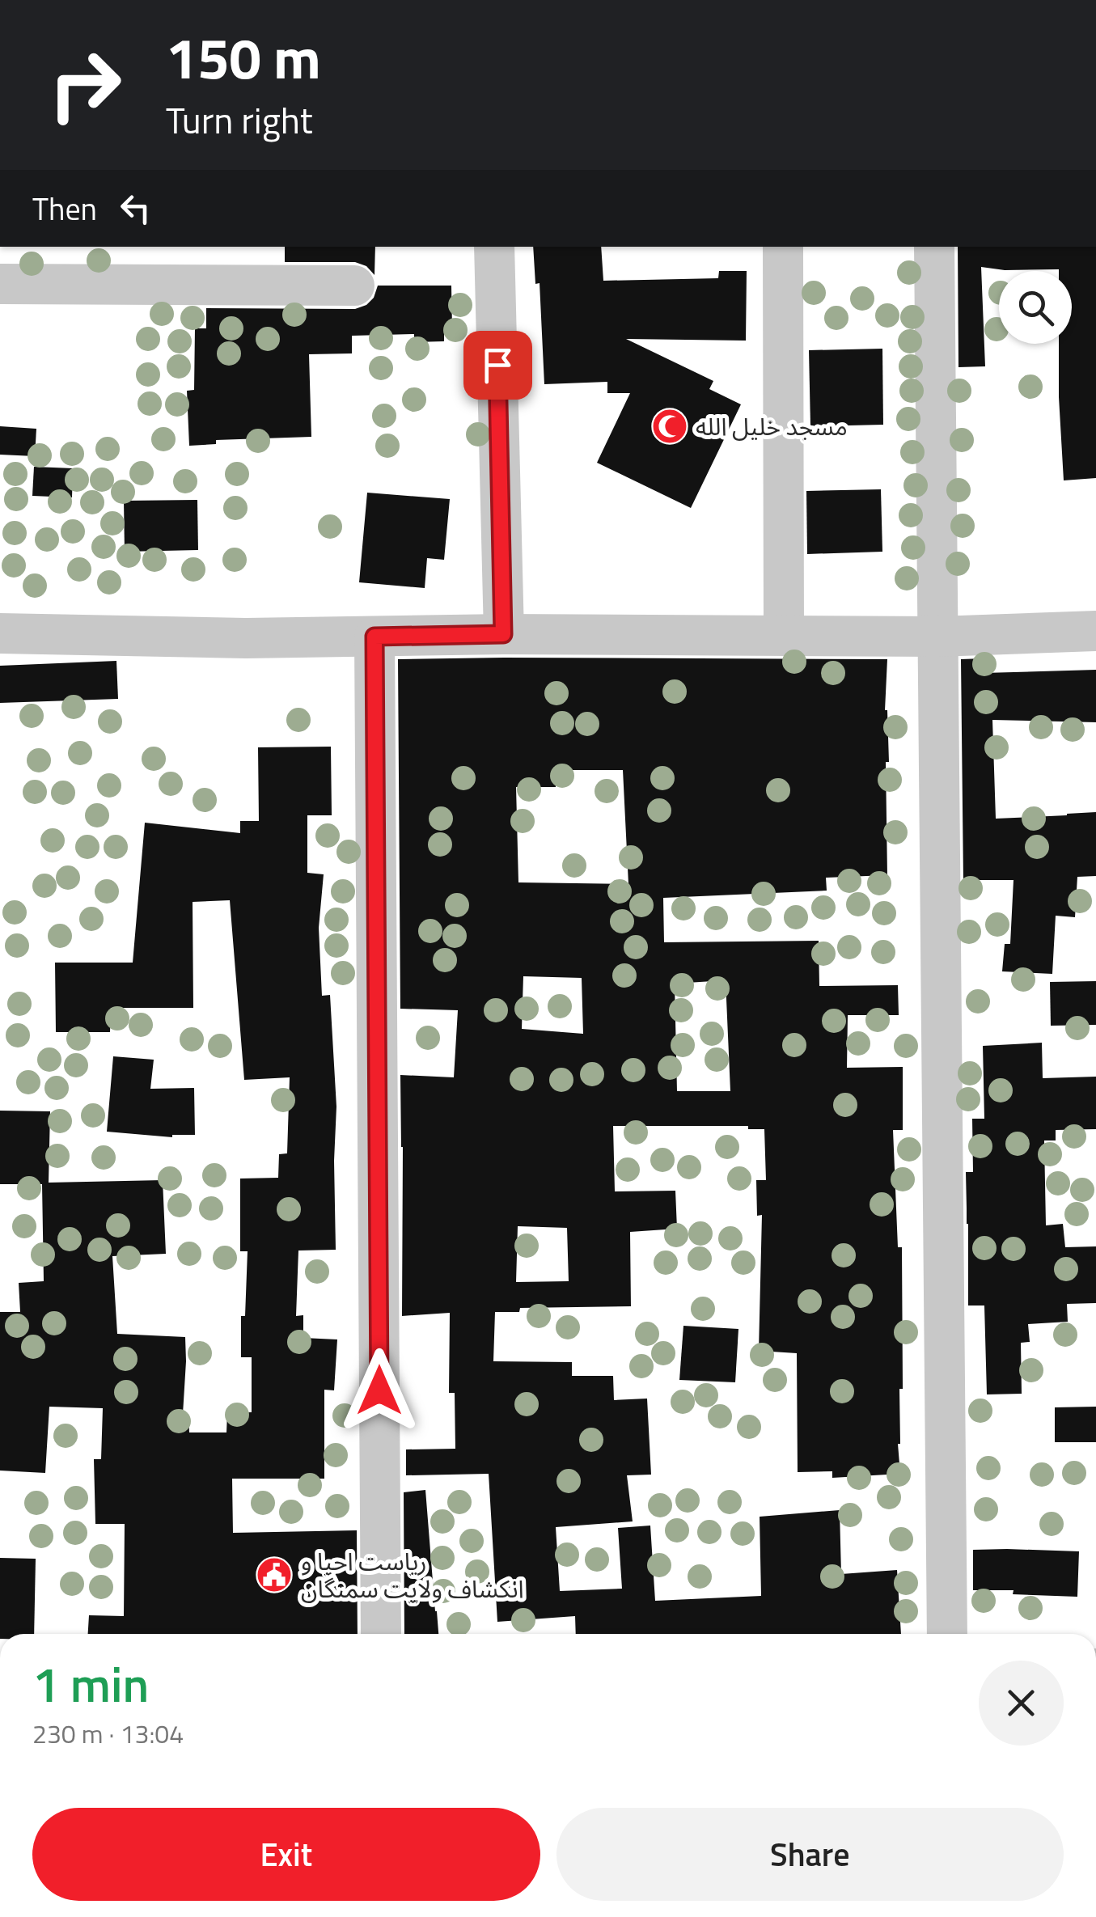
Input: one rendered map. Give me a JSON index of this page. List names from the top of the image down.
{
  "places": {
    "mosque": ["مسجد خلیل الله"],
    "public building": ["ریاست احیا و انکشاف ولایت سمنگان"]
  },
  "page": {
    "turn": ["150 m", "Turn right"],
    "then": "Then",
    "heading": ["1 min", "230 m · 13:04"],
    "buttons": ["Exit", "Share"]
  }
}
